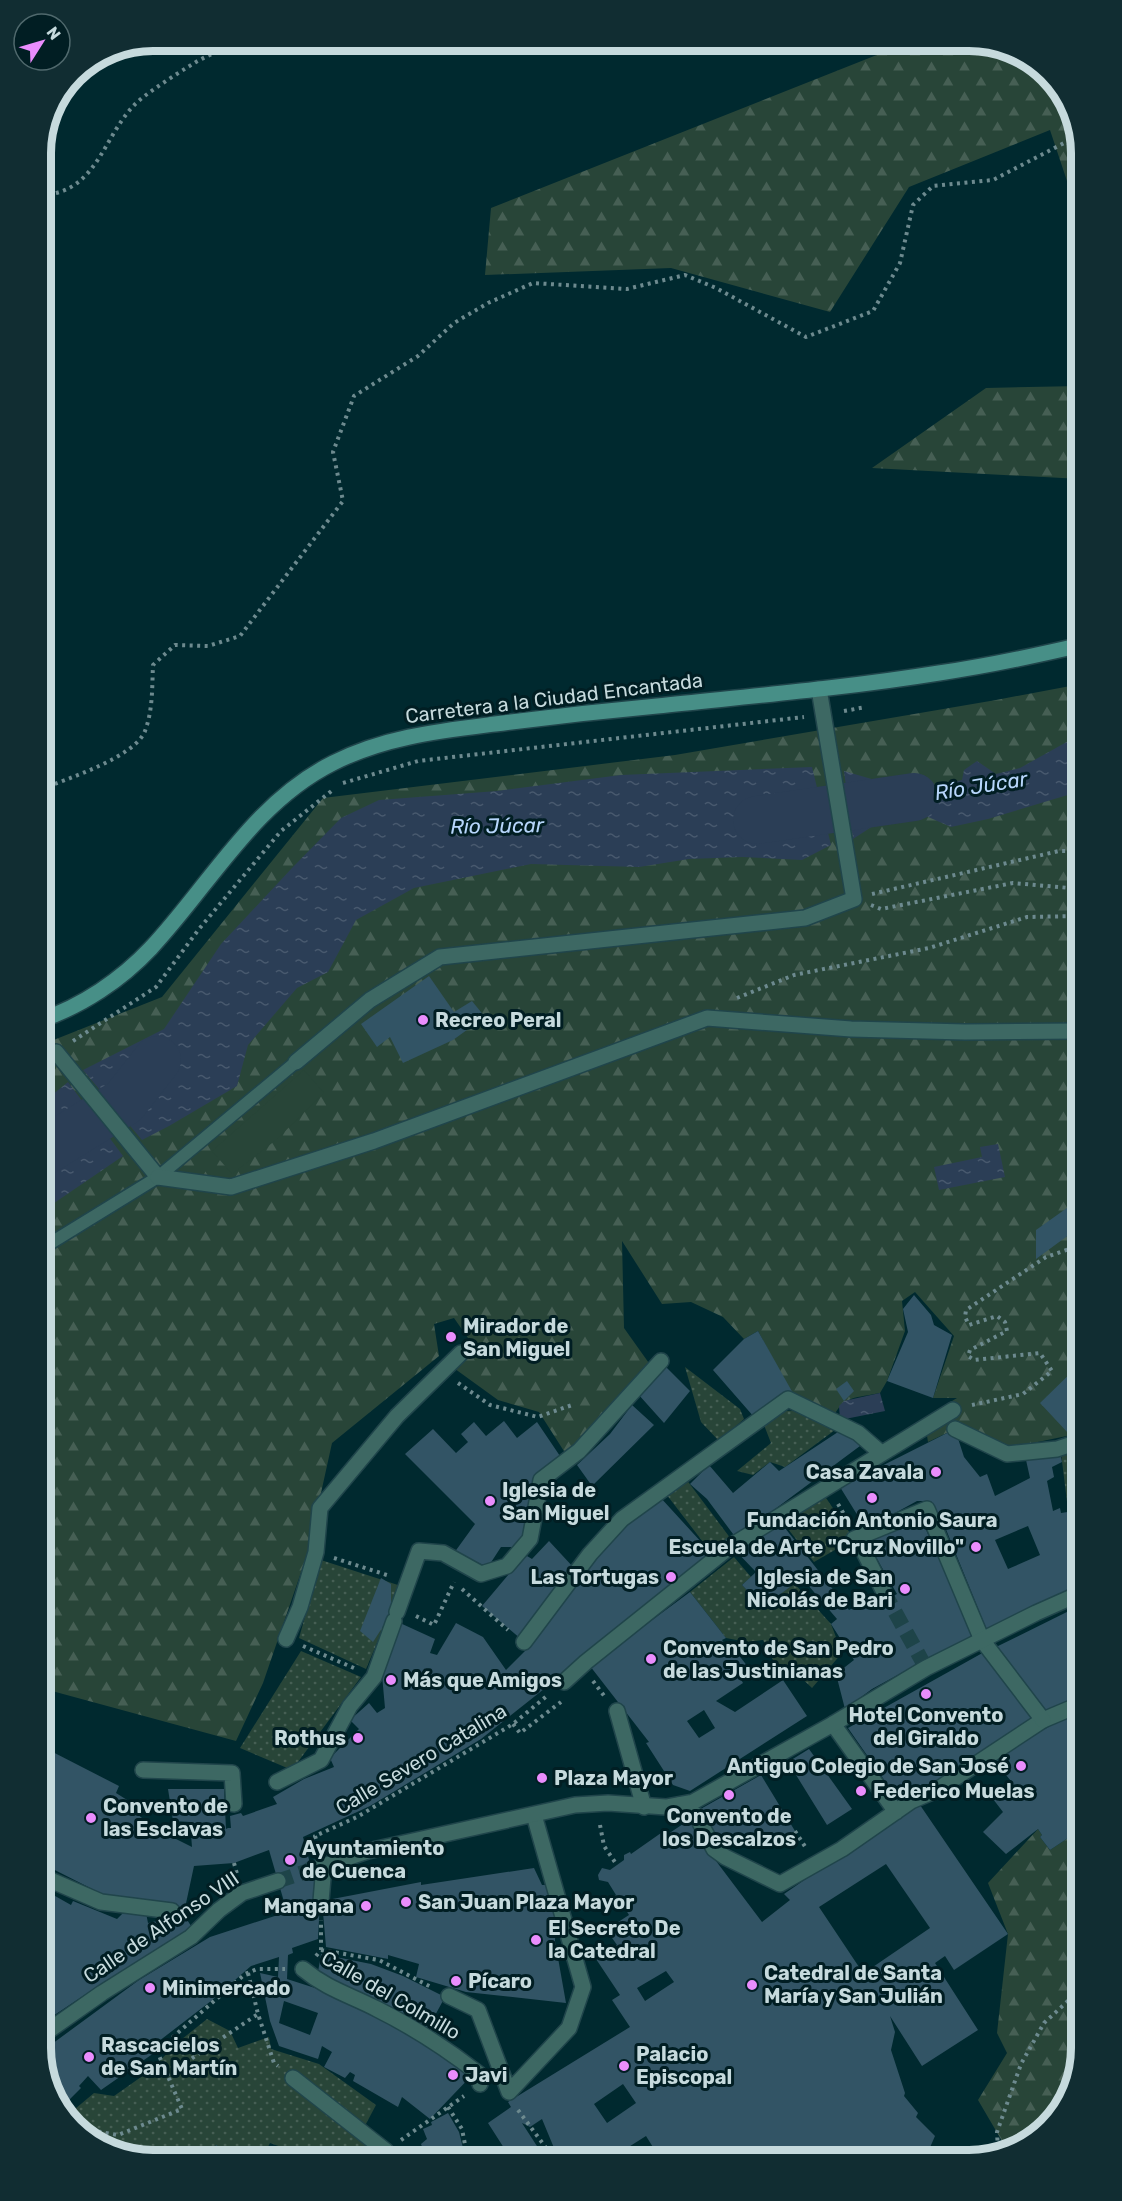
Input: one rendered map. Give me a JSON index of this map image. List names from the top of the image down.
{
  "streets": {
    "main road": ["Carretera a la Ciudad Encantada"],
    "street": ["Calle de Alfonso VIII", "Calle del Colmillo"],
    "path": ["Calle Severo Catalina"]
  },
  "water": ["Río Júcar"],
  "places": [
    "Recreo Peral",
    "Mirador de San Miguel",
    "Casa Zavala",
    "Fundación Antonio Saura",
    "Iglesia de San Miguel",
    "Escuela de Arte \"Cruz Novillo\"",
    "Las Tortugas",
    "Iglesia de San Nicolás de Bari",
    "Convento de San Pedro de las Justinianas",
    "Más que Amigos",
    "Hotel Convento del Giraldo",
    "Rothus",
    "Antiguo Colegio de San José",
    "Plaza Mayor",
    "Federico Muelas",
    "Convento de los Descalzos",
    "Convento de las Esclavas",
    "Ayuntamiento de Cuenca",
    "San Juan Plaza Mayor",
    "Mangana",
    "El Secreto De la Catedral",
    "Pícaro",
    "Catedral de Santa María y San Julián",
    "Minimercado",
    "Rascacielos de San Martín",
    "Palacio Episcopal",
    "Javi"
  ],
  "north": "top right"
}
